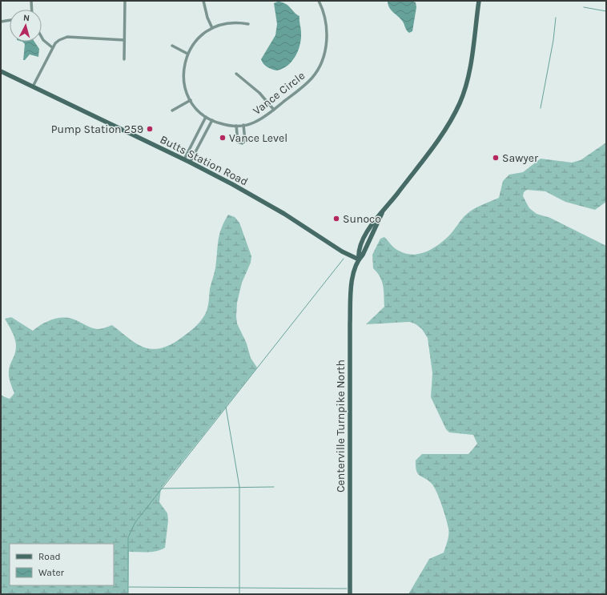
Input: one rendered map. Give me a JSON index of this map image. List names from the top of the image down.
{
  "streets": {
    "main road": ["Butts Station Road", "Centerville Turnpike North"],
    "street": ["Vance Circle"]
  },
  "crossings": [
    ["Butts Station Road", "Centerville Turnpike North"]
  ],
  "places": [
    "Pump Station 259",
    "Vance Level",
    "Sawyer",
    "Sunoco"
  ],
  "legend": ["Road", "Water"],
  "north": "top"
}
